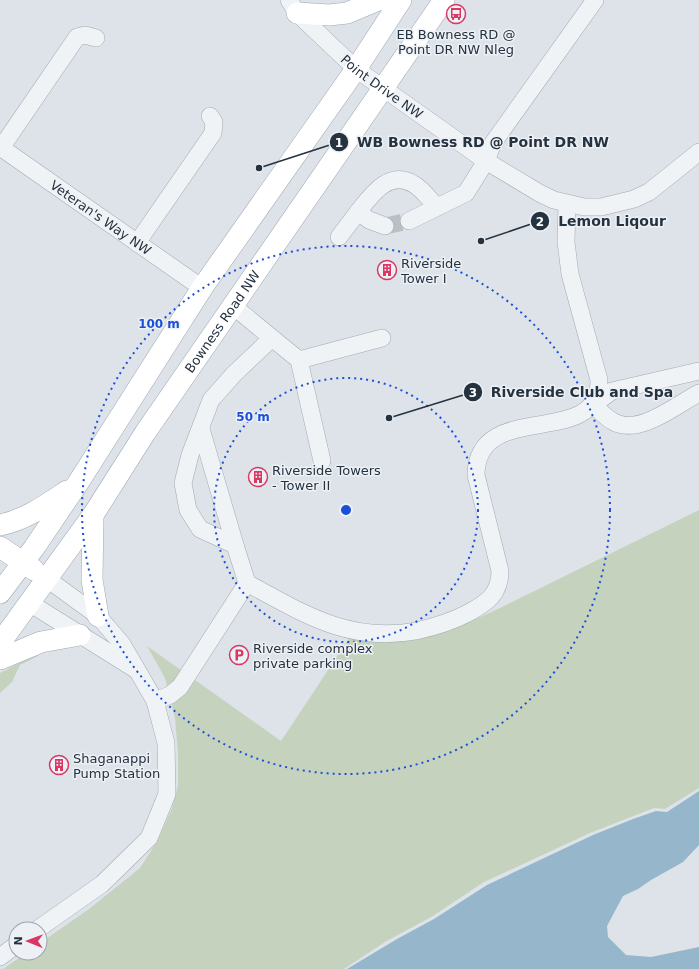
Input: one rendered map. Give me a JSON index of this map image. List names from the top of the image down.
{
  "streets": {
    "main road": ["Bowness Road NW"],
    "street": ["Point Drive NW", "Veteran's Way NW"]
  },
  "crossings": [
    ["Point Drive NW", "Bowness Road NW"]
  ],
  "places": {
    "bus stop": ["EB Bowness RD @ Point DR NW Nleg"],
    "other": ["WB Bowness RD @ Point DR NW", "Lemon Liqour", "Riverside Club and Spa"],
    "building": ["Riverside Tower I", "Riverside Towers - Tower II", "Shaganappi Pump Station"],
    "parking": ["Riverside complex private parking"]
  },
  "north": "left",
  "rings": ["100 m", "50 m"]
}
